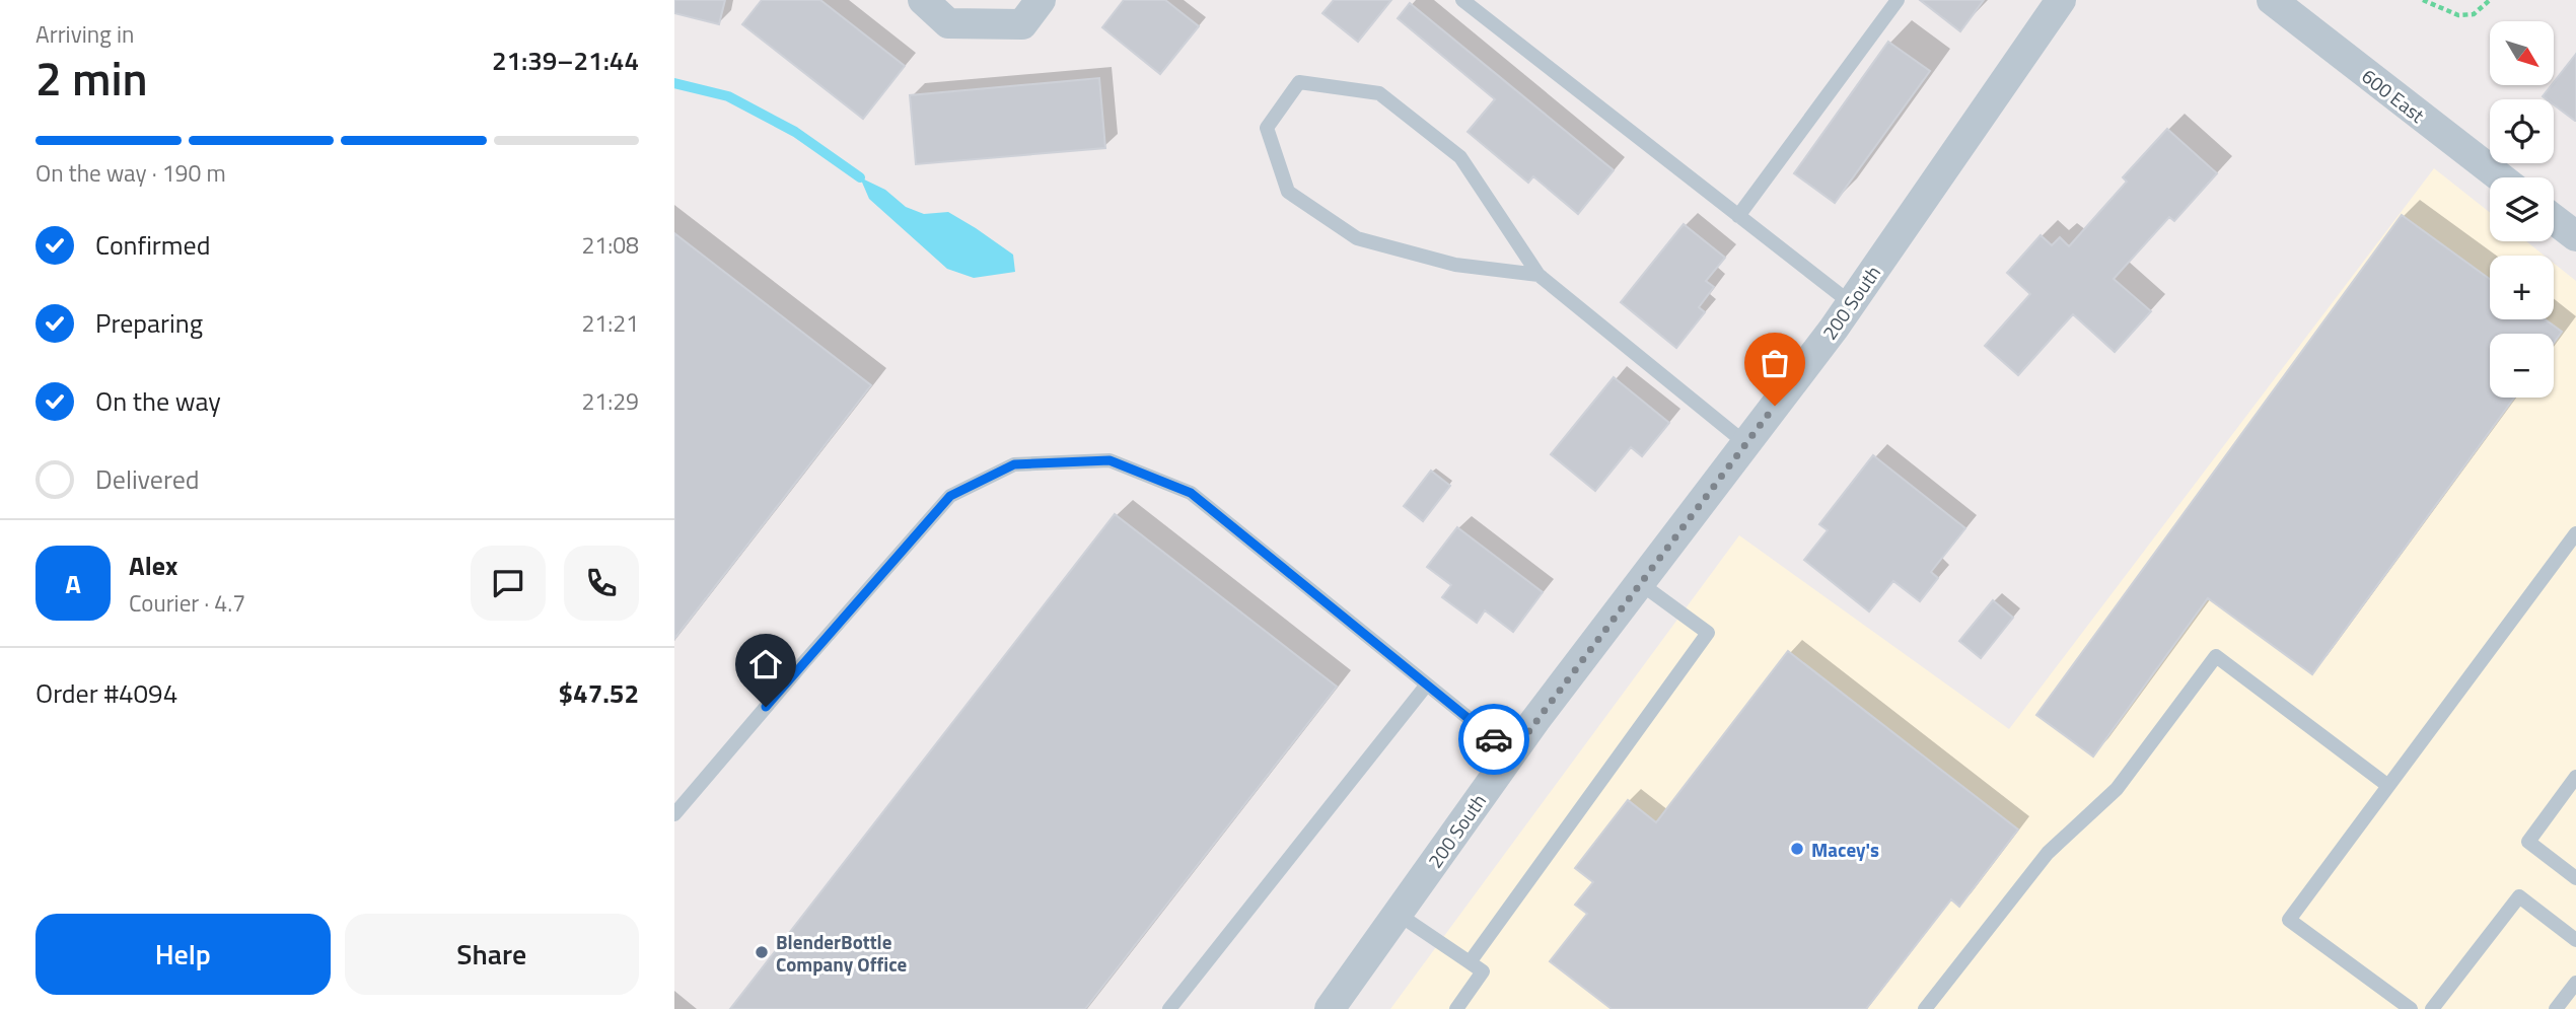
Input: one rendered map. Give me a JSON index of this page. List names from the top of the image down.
{
  "streets": {
    "street": ["600 East", "200 South"]
  },
  "places": ["Macey's", "BlenderBottle Company Office"],
  "north": "bottom right",
  "page": {
    "heading": ["2 min", "Arriving in", "21:39–21:44"],
    "panel": [
      "Alex",
      "Courier · 4.7",
      "Order #4094",
      "$47.52"
    ],
    "map_buttons": ["+", "−"],
    "bar": "On the way · 190 m",
    "list": [
      ["Confirmed", "21:08"],
      ["Preparing", "21:21"],
      ["On the way", "21:29"],
      "Delivered"
    ],
    "round": "A",
    "buttons": ["Help", "Share"]
  }
}
